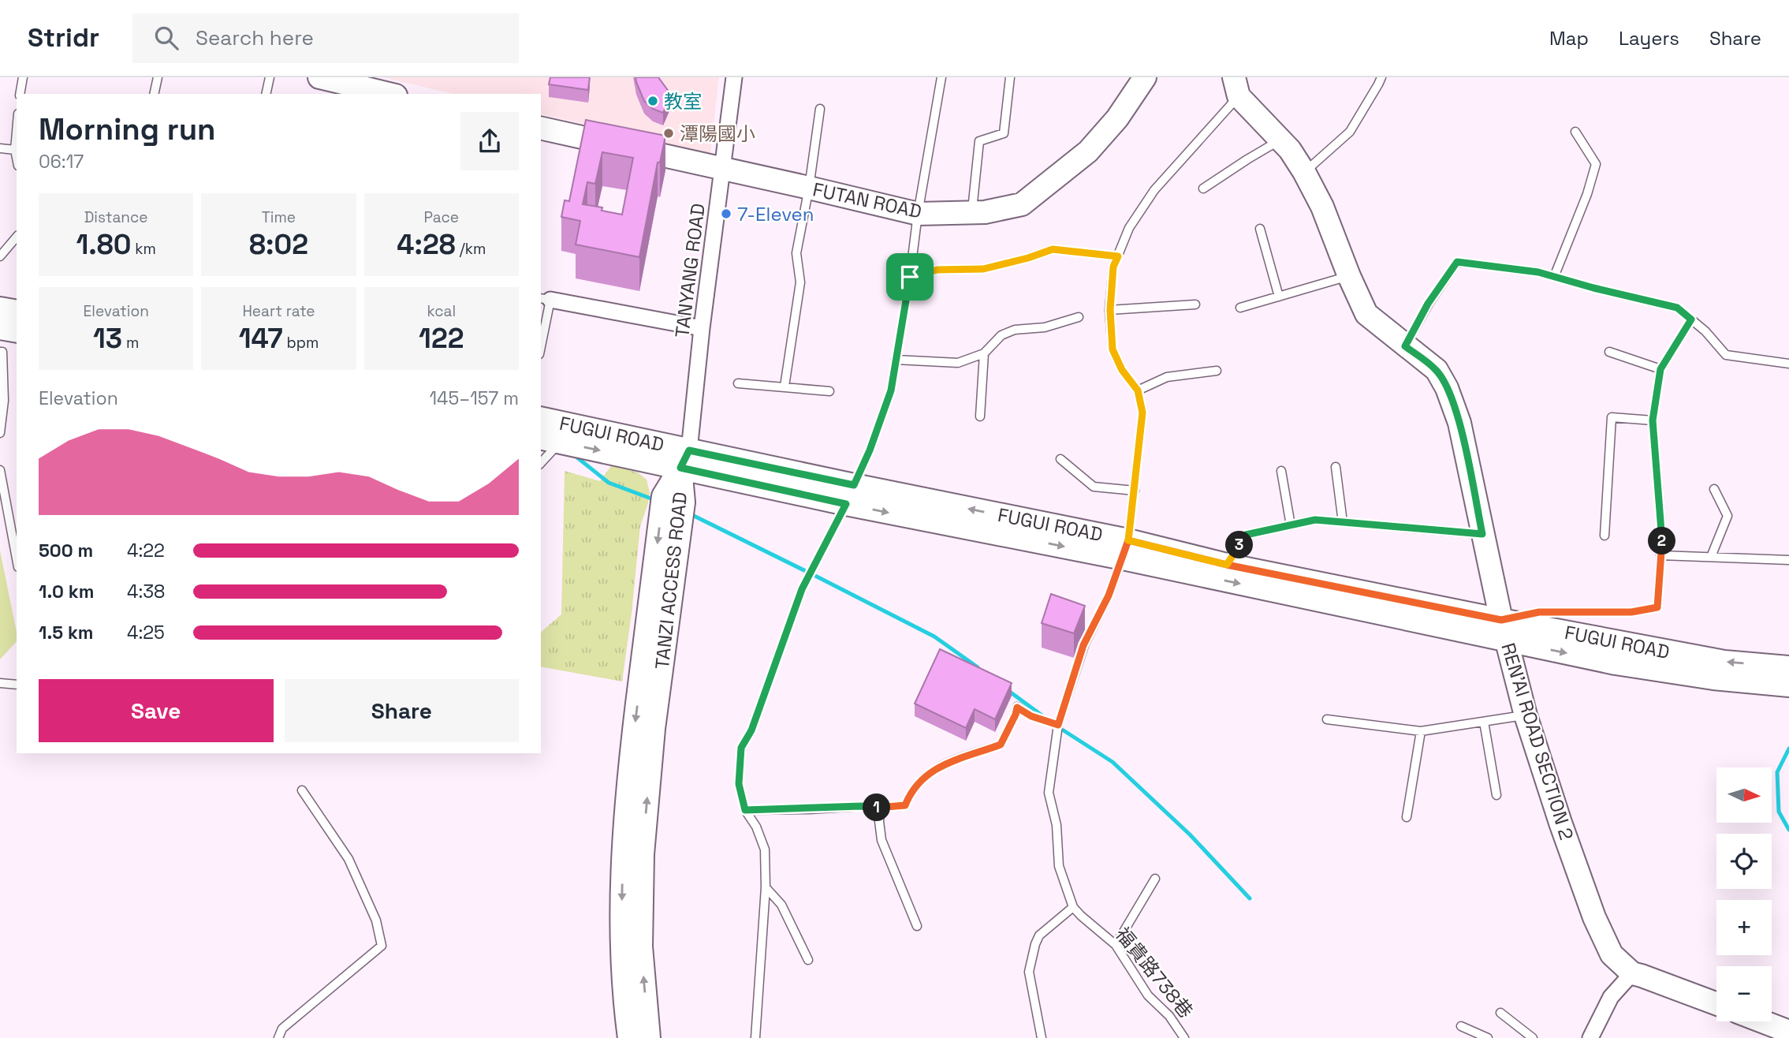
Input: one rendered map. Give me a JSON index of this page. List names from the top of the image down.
{
  "streets": {
    "street": [
      "FUTAN ROAD",
      "TANYANG ROAD",
      "FUGUI ROAD",
      "TANZI ACCESS ROAD",
      "REN’AI ROAD SECTION 2"
    ],
    "lane": ["福貴路738巷"]
  },
  "crossings": [
    ["FUTAN ROAD", "TANYANG ROAD"],
    ["TANYANG ROAD", "FUGUI ROAD"],
    ["TANYANG ROAD", "TANZI ACCESS ROAD"],
    ["FUGUI ROAD", "TANZI ACCESS ROAD"],
    ["FUGUI ROAD", "REN’AI ROAD SECTION 2"],
    ["FUGUI ROAD", "福貴路738巷"]
  ],
  "places": ["教室", "潭陽國小", "7-Eleven"],
  "north": "right",
  "page": {
    "header": "Stridr",
    "search": "Search here",
    "nav": ["Map", "Layers", "Share"],
    "heading": ["Morning run", "06:17"],
    "stats": [
      ["Distance", "1.80 km"],
      ["Time", "8:02"],
      ["Pace", "4:28 /km"],
      ["Elevation", "13 m"],
      ["Heart rate", "147 bpm"],
      ["kcal", "122"]
    ],
    "chart": ["Elevation", "145–157 m"],
    "pins": ["2", "3", "1"],
    "list": [
      {
        "name": "500 m",
        "note": "4:22"
      },
      {
        "name": "1.0 km",
        "note": "4:38"
      },
      {
        "name": "1.5 km",
        "note": "4:25"
      }
    ],
    "buttons": ["Save", "Share"],
    "map_buttons": ["+", "−"]
  }
}
